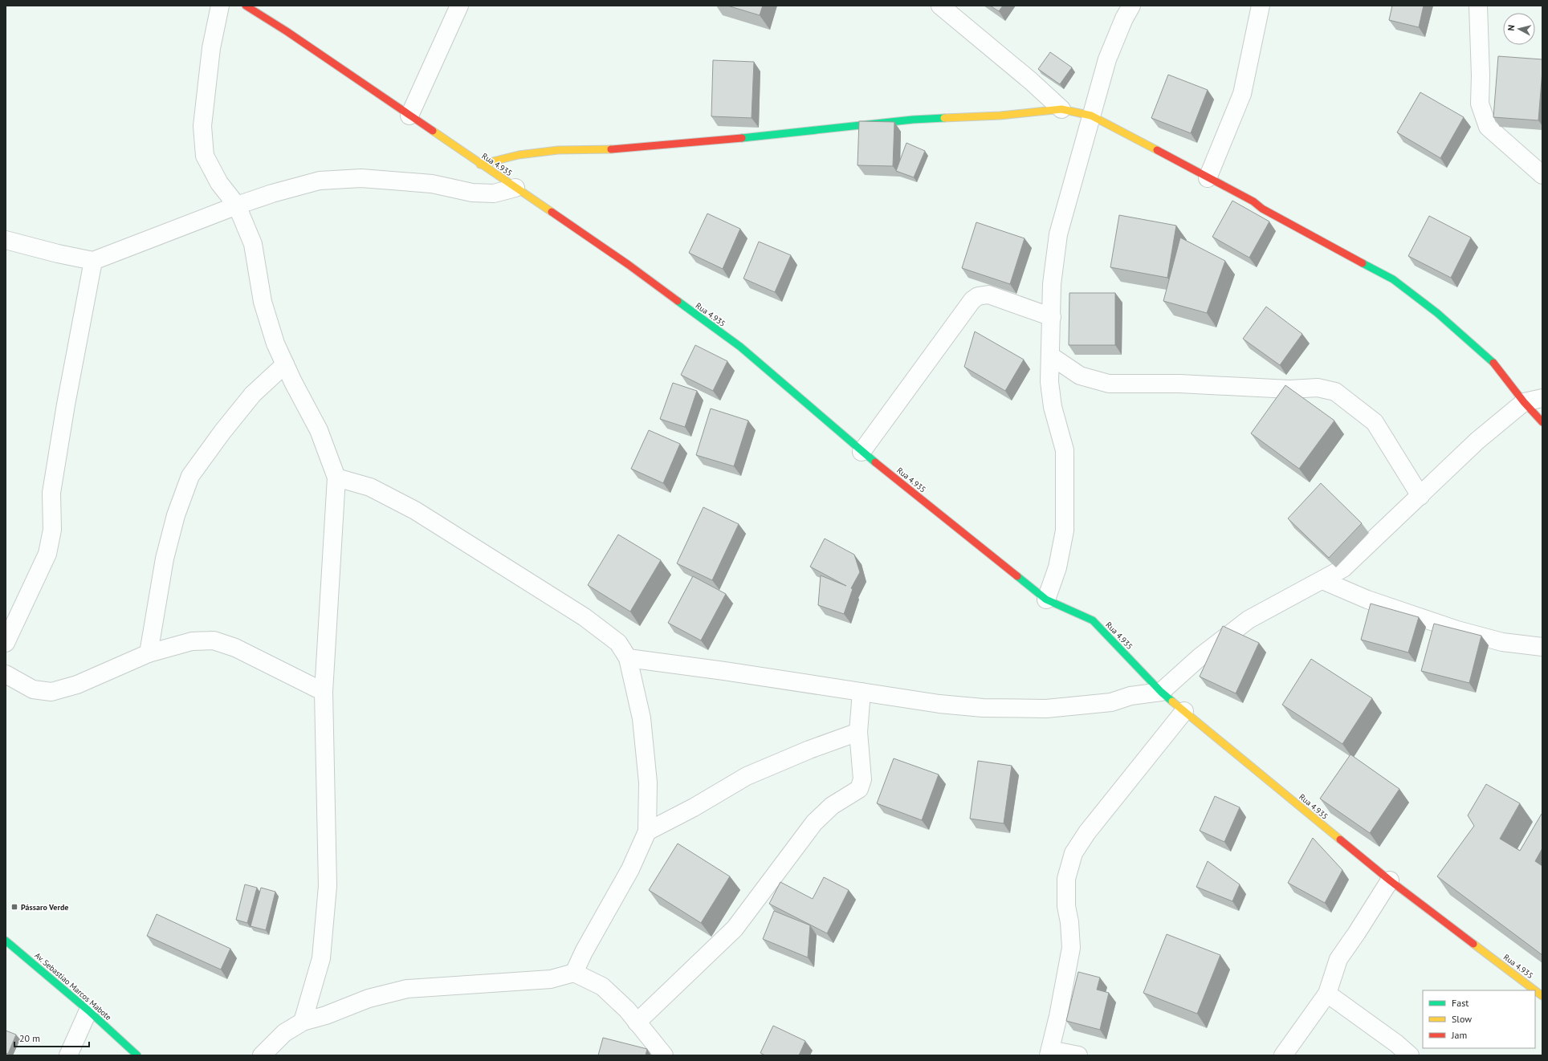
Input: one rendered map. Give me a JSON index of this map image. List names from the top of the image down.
{
  "streets": {
    "street": ["Rua 4.935", "Av. Sebastiao Marcos Mabote"]
  },
  "places": {
    "transit": ["Pássaro Verde"]
  },
  "legend": ["Fast", "Slow", "Jam"],
  "scale_bar": "20 m",
  "north": "left"
}
